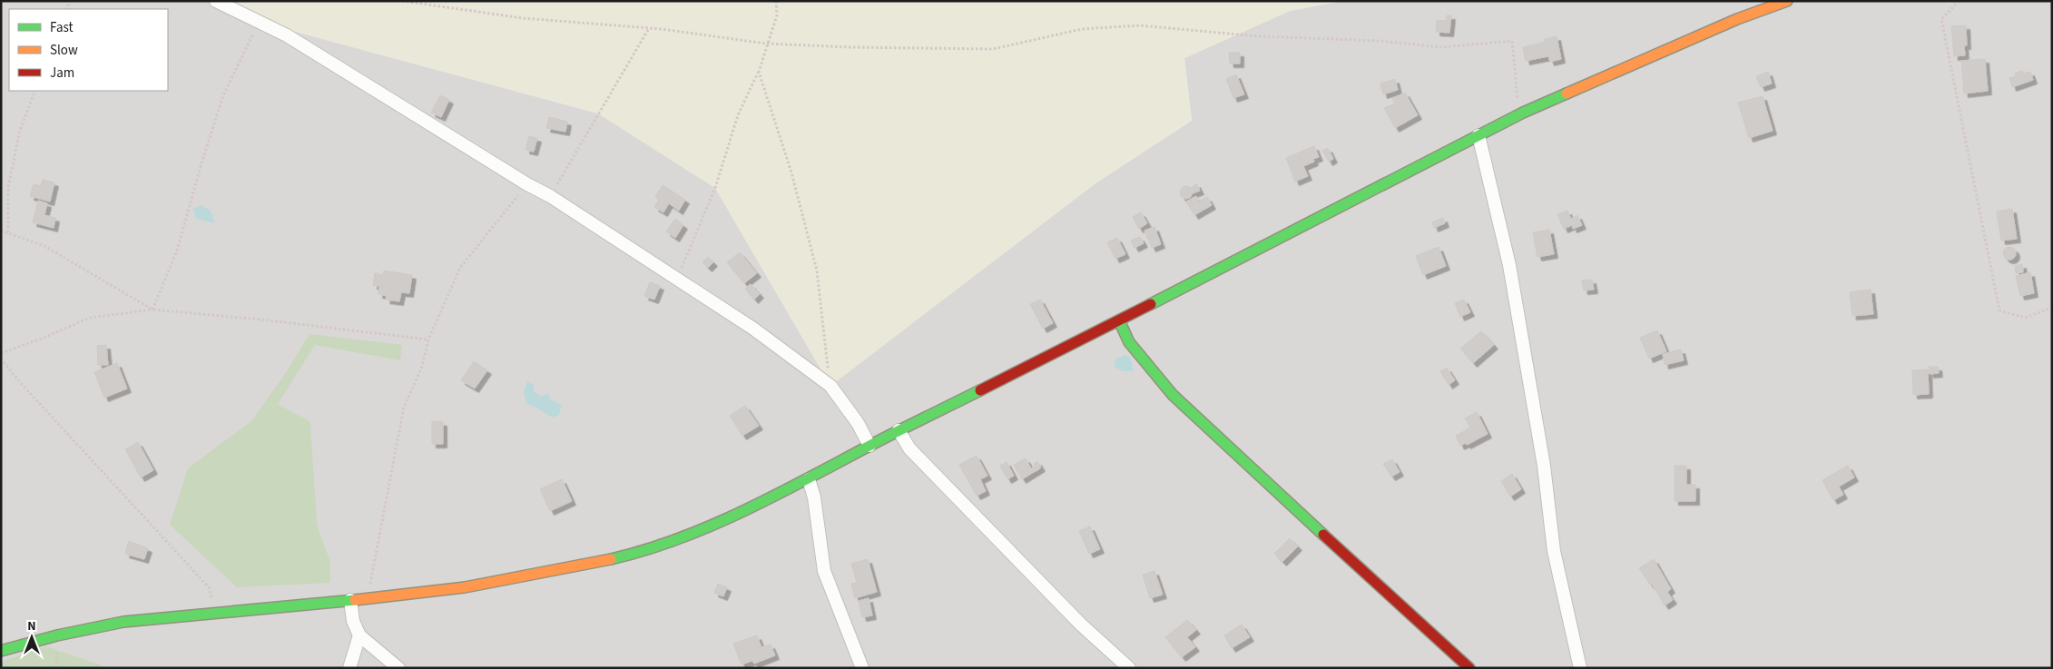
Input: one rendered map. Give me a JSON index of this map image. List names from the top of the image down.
{
  "legend": ["Fast", "Slow", "Jam"],
  "north": "top"
}
